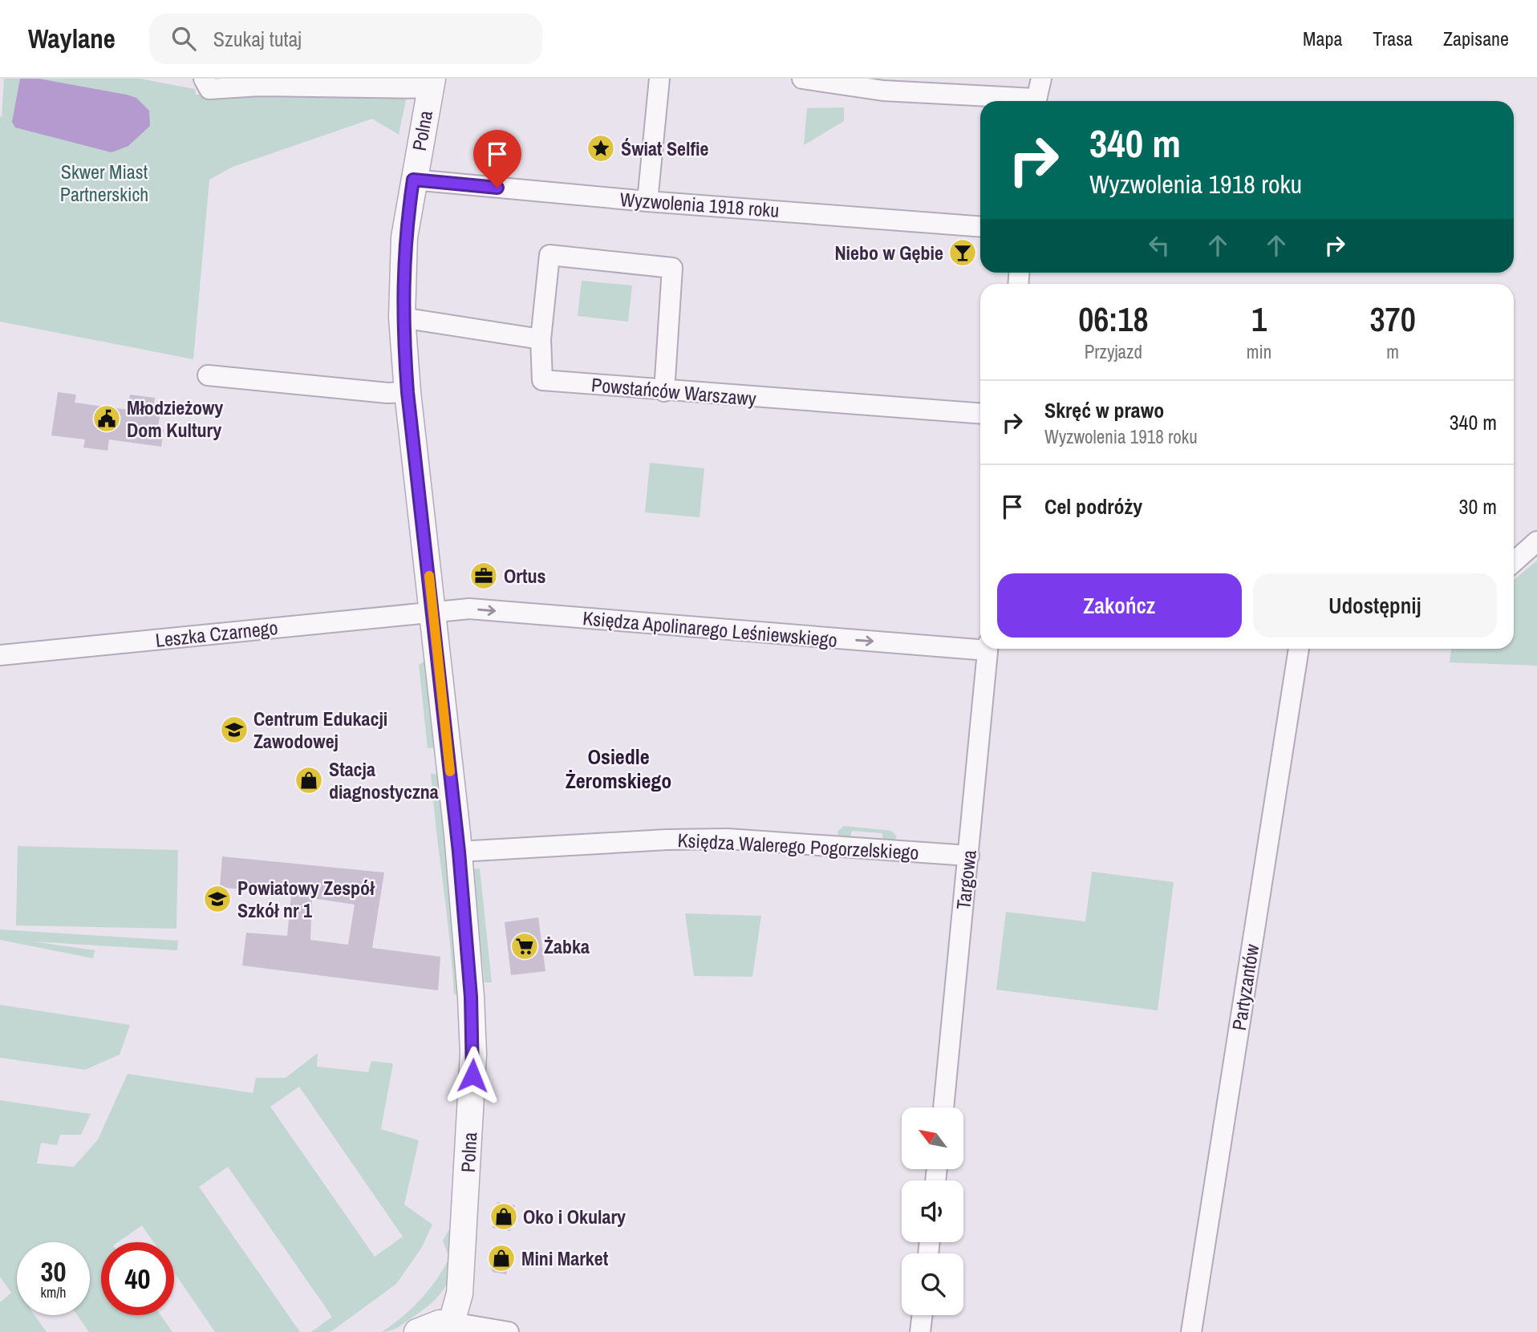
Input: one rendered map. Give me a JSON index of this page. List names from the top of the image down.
{
  "streets": {
    "street": [
      "Polna",
      "Wyzwolenia 1918 roku",
      "Powstańców Warszawy",
      "Księdza Apolinarego Leśniewskiego",
      "Leszka Czarnego",
      "Księdza Walerego Pogorzelskiego",
      "Targowa",
      "Partyzantów"
    ]
  },
  "crossings": [
    ["Polna", "Wyzwolenia 1918 roku"],
    ["Polna", "Księdza Apolinarego Leśniewskiego"],
    ["Polna", "Leszka Czarnego"],
    ["Polna", "Księdza Walerego Pogorzelskiego"],
    ["Księdza Apolinarego Leśniewskiego", "Leszka Czarnego"],
    ["Księdza Walerego Pogorzelskiego", "Targowa"]
  ],
  "one_way": ["Księdza Apolinarego Leśniewskiego"],
  "districts": ["Osiedle Żeromskiego"],
  "parks": ["Skwer Miast Partnerskich"],
  "places": {
    "place": ["Świat Selfie"],
    "bar": ["Niebo w Gębie"],
    "public building": ["Młodzieżowy Dom Kultury"],
    "office": ["Ortus"],
    "school or university": ["Centrum Edukacji Zawodowej", "Powiatowy Zespół Szkół nr 1"],
    "shop": ["Stacja diagnostyczna", "Oko i Okulary", "Mini Market"],
    "supermarket": ["Żabka"]
  },
  "north": "top left",
  "page": {
    "header": "Waylane",
    "search": "Szukaj tutaj",
    "nav": ["Mapa", "Trasa", "Zapisane"],
    "turn": ["340 m", "Wyzwolenia 1918 roku"],
    "eta": [
      "06:18",
      "Przyjazd",
      "1",
      "min",
      "370",
      "m"
    ],
    "list": [
      {
        "name": "Skręć w prawo",
        "note": "Wyzwolenia 1918 roku",
        "value": "340 m"
      },
      {
        "name": "Cel podróży",
        "value": "30 m"
      }
    ],
    "buttons": ["Zakończ", "Udostępnij"],
    "speed": "30 km/h",
    "limit": "40"
  }
}
